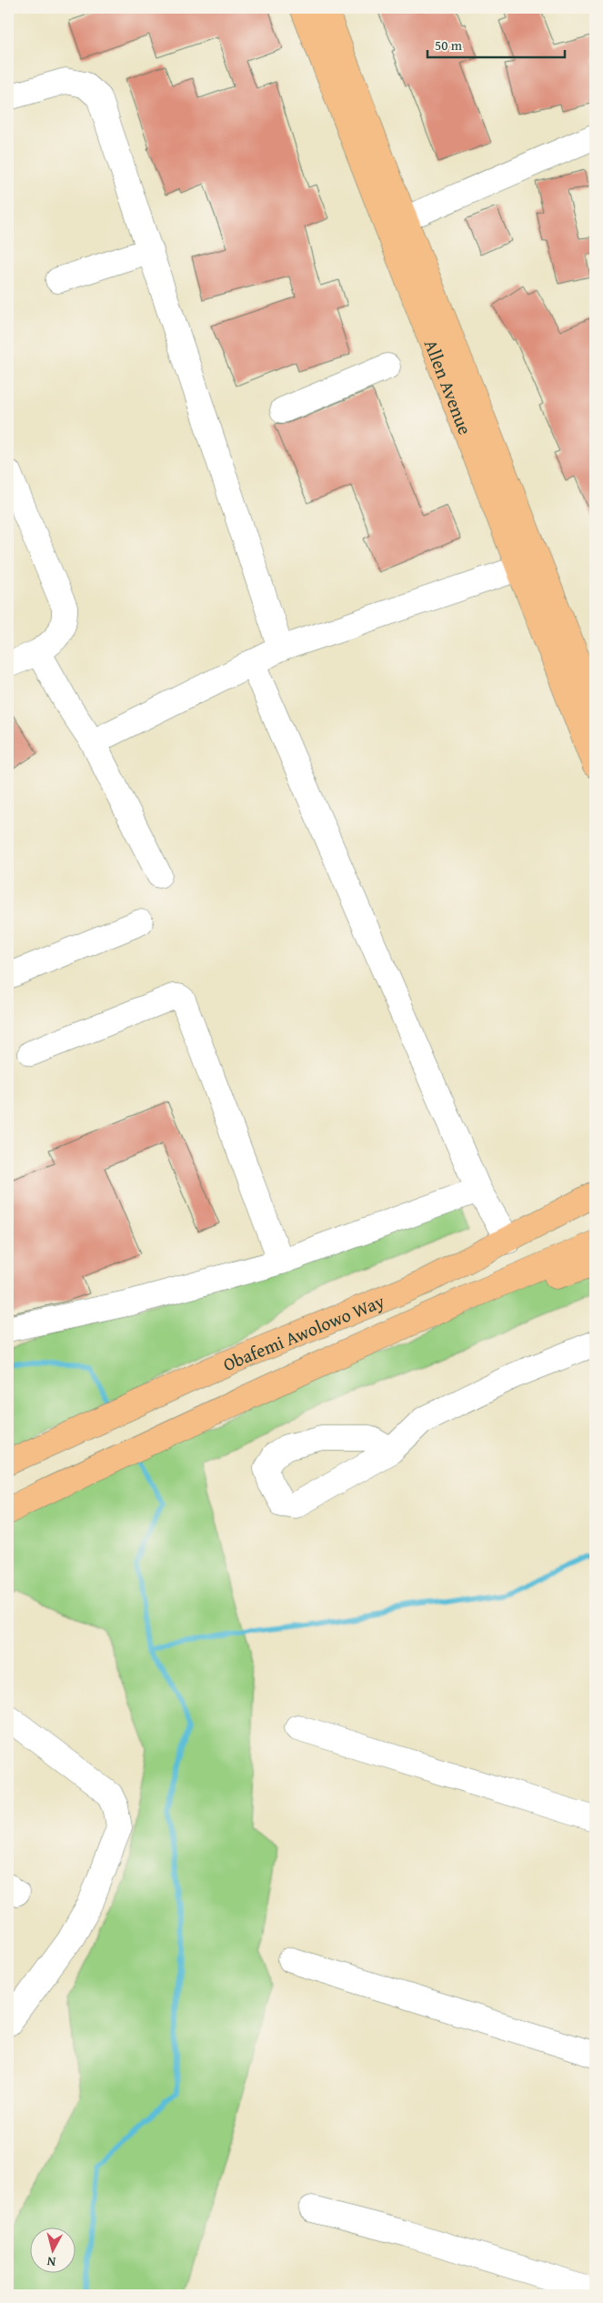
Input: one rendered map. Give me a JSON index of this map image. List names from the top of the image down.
{
  "streets": {
    "main road": ["Allen Avenue", "Obafemi Awolowo Way"]
  },
  "scale_bar": "50 m",
  "north": "bottom"
}
